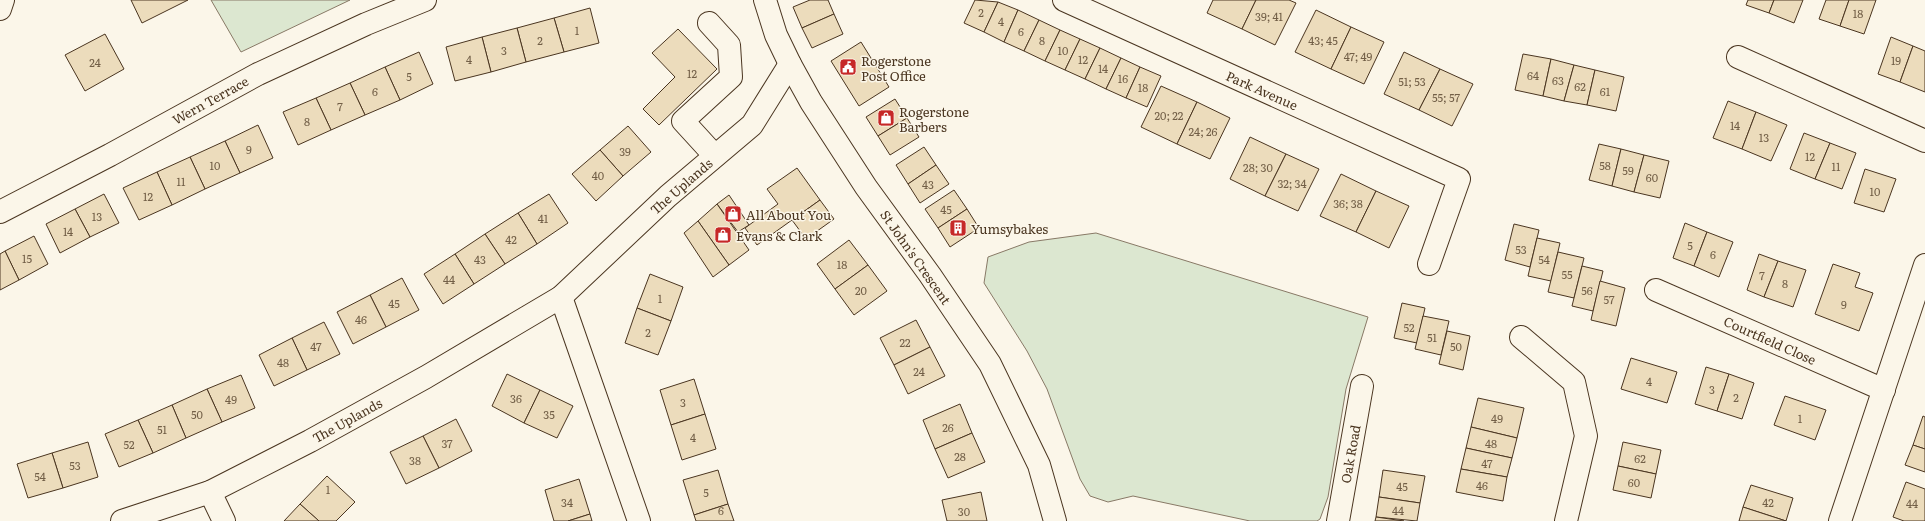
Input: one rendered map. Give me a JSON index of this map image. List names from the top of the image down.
{
  "streets": {
    "street": [
      "Park Avenue",
      "Wern Terrace",
      "The Uplands",
      "St John's Crescent",
      "Courtfield Close",
      "Oak Road"
    ]
  },
  "crossings": [
    ["The Uplands", "St John's Crescent"]
  ],
  "places": {
    "public building": ["Rogerstone Post Office"],
    "shop": ["Rogerstone Barbers", "All About You", "Evans & Clark"],
    "building": ["Yumsybakes"]
  },
  "house_numbers": [
    "2",
    "18",
    "39; 41",
    "4",
    "1",
    "6",
    "2",
    "8",
    "43; 45",
    "3",
    "10",
    "47; 49",
    "4",
    "12",
    "19",
    "24",
    "14",
    "12",
    "64",
    "5",
    "16",
    "63",
    "51; 53",
    "62",
    "18",
    "6",
    "61",
    "55; 57",
    "7",
    "20; 22",
    "8",
    "14",
    "24; 26",
    "13",
    "9",
    "39",
    "12",
    "10",
    "58",
    "11",
    "28; 30",
    "59",
    "40",
    "60",
    "11",
    "32; 34",
    "43",
    "10",
    "12",
    "36; 38",
    "45",
    "13",
    "41",
    "14",
    "42",
    "5",
    "53",
    "6",
    "15",
    "43",
    "54",
    "18",
    "55",
    "7",
    "44",
    "8",
    "20",
    "56",
    "1",
    "57",
    "45",
    "9",
    "46",
    "52",
    "2",
    "51",
    "22",
    "47",
    "50",
    "48",
    "24",
    "4",
    "3",
    "2",
    "36",
    "49",
    "3",
    "50",
    "35",
    "49",
    "1",
    "26",
    "51",
    "4",
    "37",
    "48",
    "52",
    "28",
    "62",
    "38",
    "47",
    "53",
    "54",
    "60",
    "46",
    "45",
    "1",
    "5",
    "34",
    "42",
    "44",
    "6",
    "44",
    "30"
  ]
}
